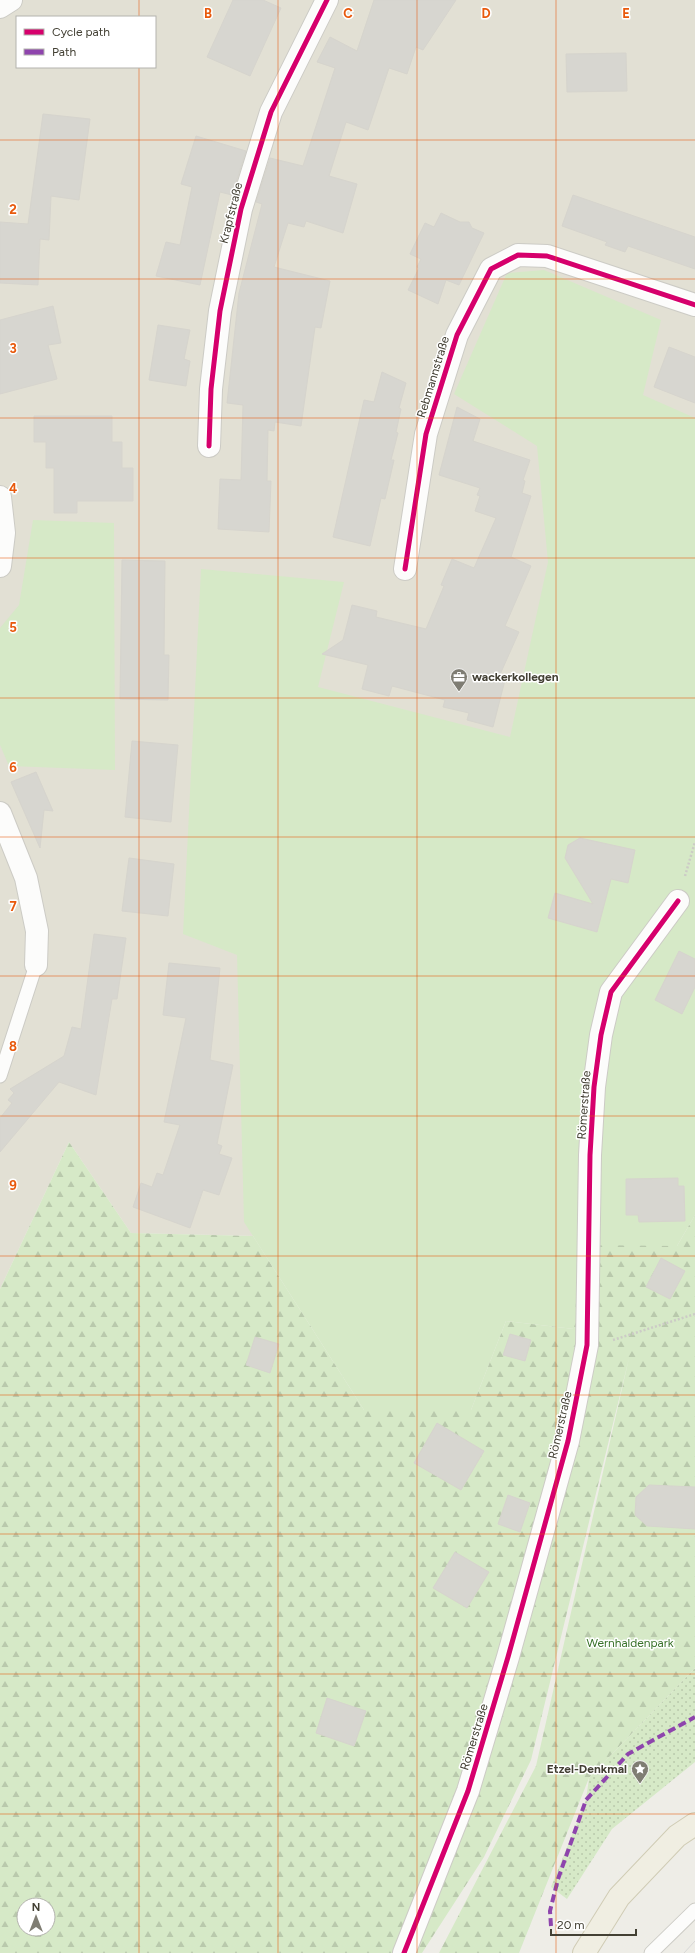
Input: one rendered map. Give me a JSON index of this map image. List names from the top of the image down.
{
  "streets": {
    "street": ["Krapfstraße", "Rebmannstraße", "Römerstraße"]
  },
  "parks": ["Wernhaldenpark"],
  "places": {
    "office": ["wackerkollegen"],
    "place": ["Etzel-Denkmal"]
  },
  "legend": ["Cycle path", "Path"],
  "scale_bar": "20 m",
  "north": "top",
  "grid": {
    "columns": [
      "B",
      "C",
      "D",
      "E"
    ],
    "rows": [
      "2",
      "3",
      "4",
      "5",
      "6",
      "7",
      "8",
      "9"
    ]
  }
}
